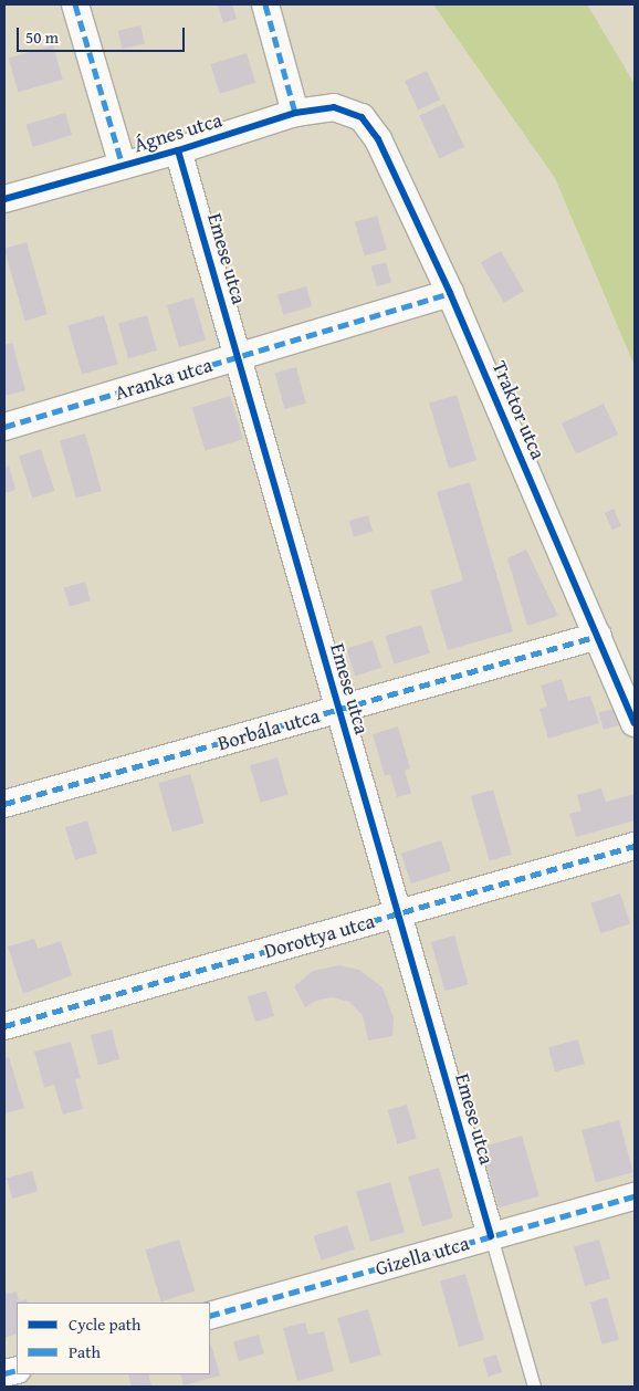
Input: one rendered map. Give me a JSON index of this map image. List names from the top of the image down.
{
  "streets": {
    "street": [
      "Ágnes utca",
      "Emese utca",
      "Aranka utca",
      "Traktor utca",
      "Borbála utca",
      "Dorottya utca",
      "Gizella utca"
    ]
  },
  "crossings": [
    ["Ágnes utca", "Emese utca"],
    ["Ágnes utca", "Traktor utca"],
    ["Emese utca", "Aranka utca"],
    ["Emese utca", "Borbála utca"],
    ["Emese utca", "Dorottya utca"],
    ["Emese utca", "Gizella utca"],
    ["Aranka utca", "Traktor utca"],
    ["Traktor utca", "Borbála utca"]
  ],
  "legend": ["Cycle path", "Path"],
  "scale_bar": "50 m"
}
